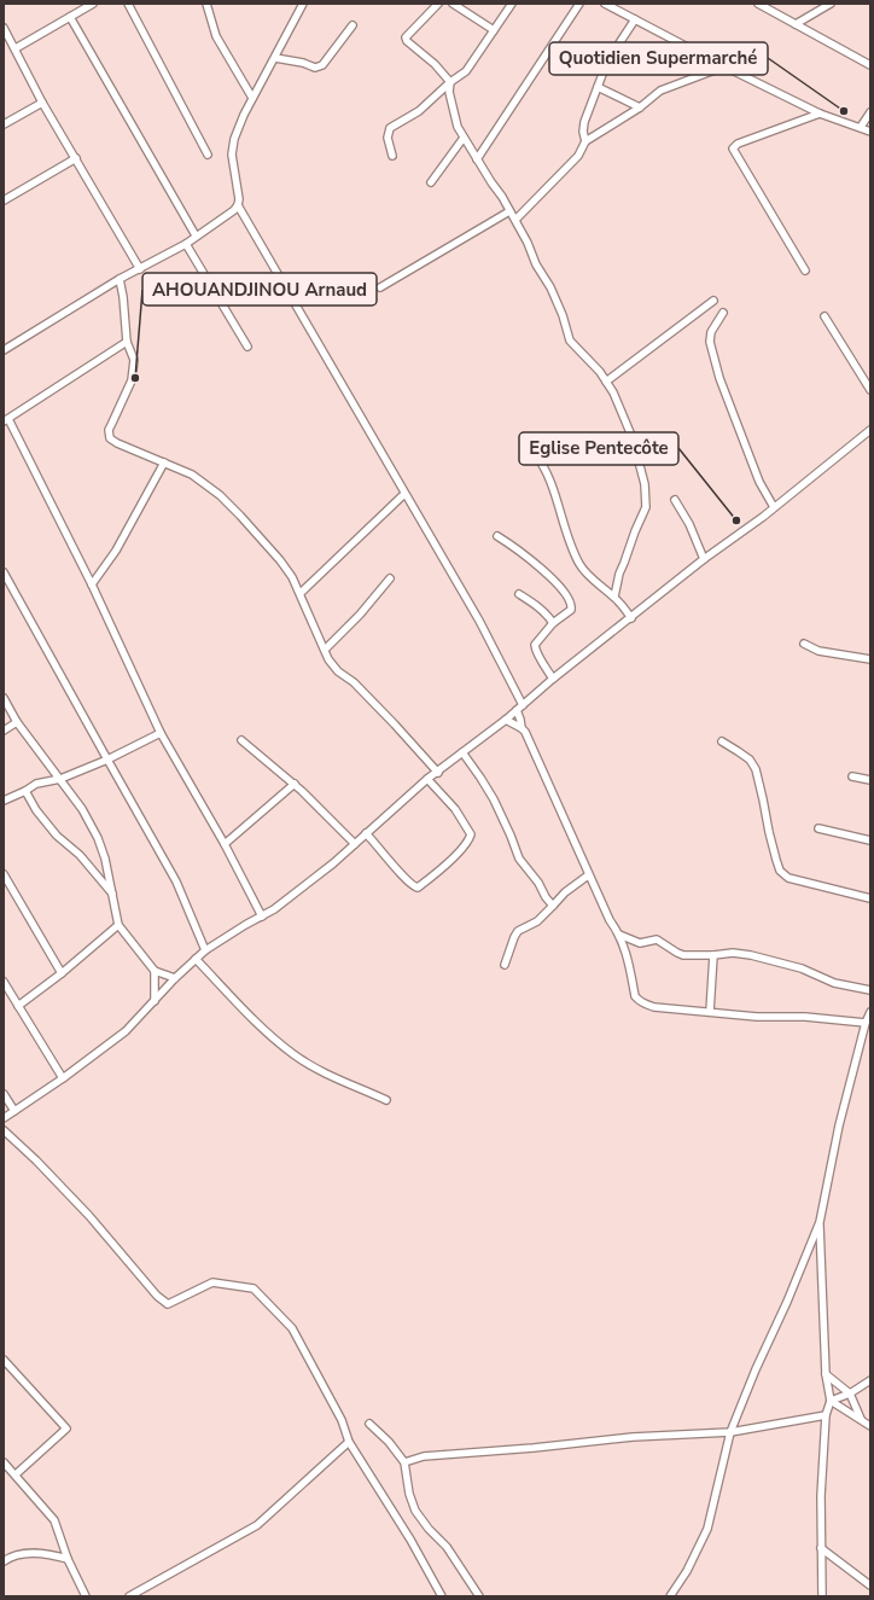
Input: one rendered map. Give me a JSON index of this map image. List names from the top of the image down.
{
  "places": ["Quotidien Supermarché", "AHOUANDJINOU Arnaud", "Eglise Pentecôte"]
}
